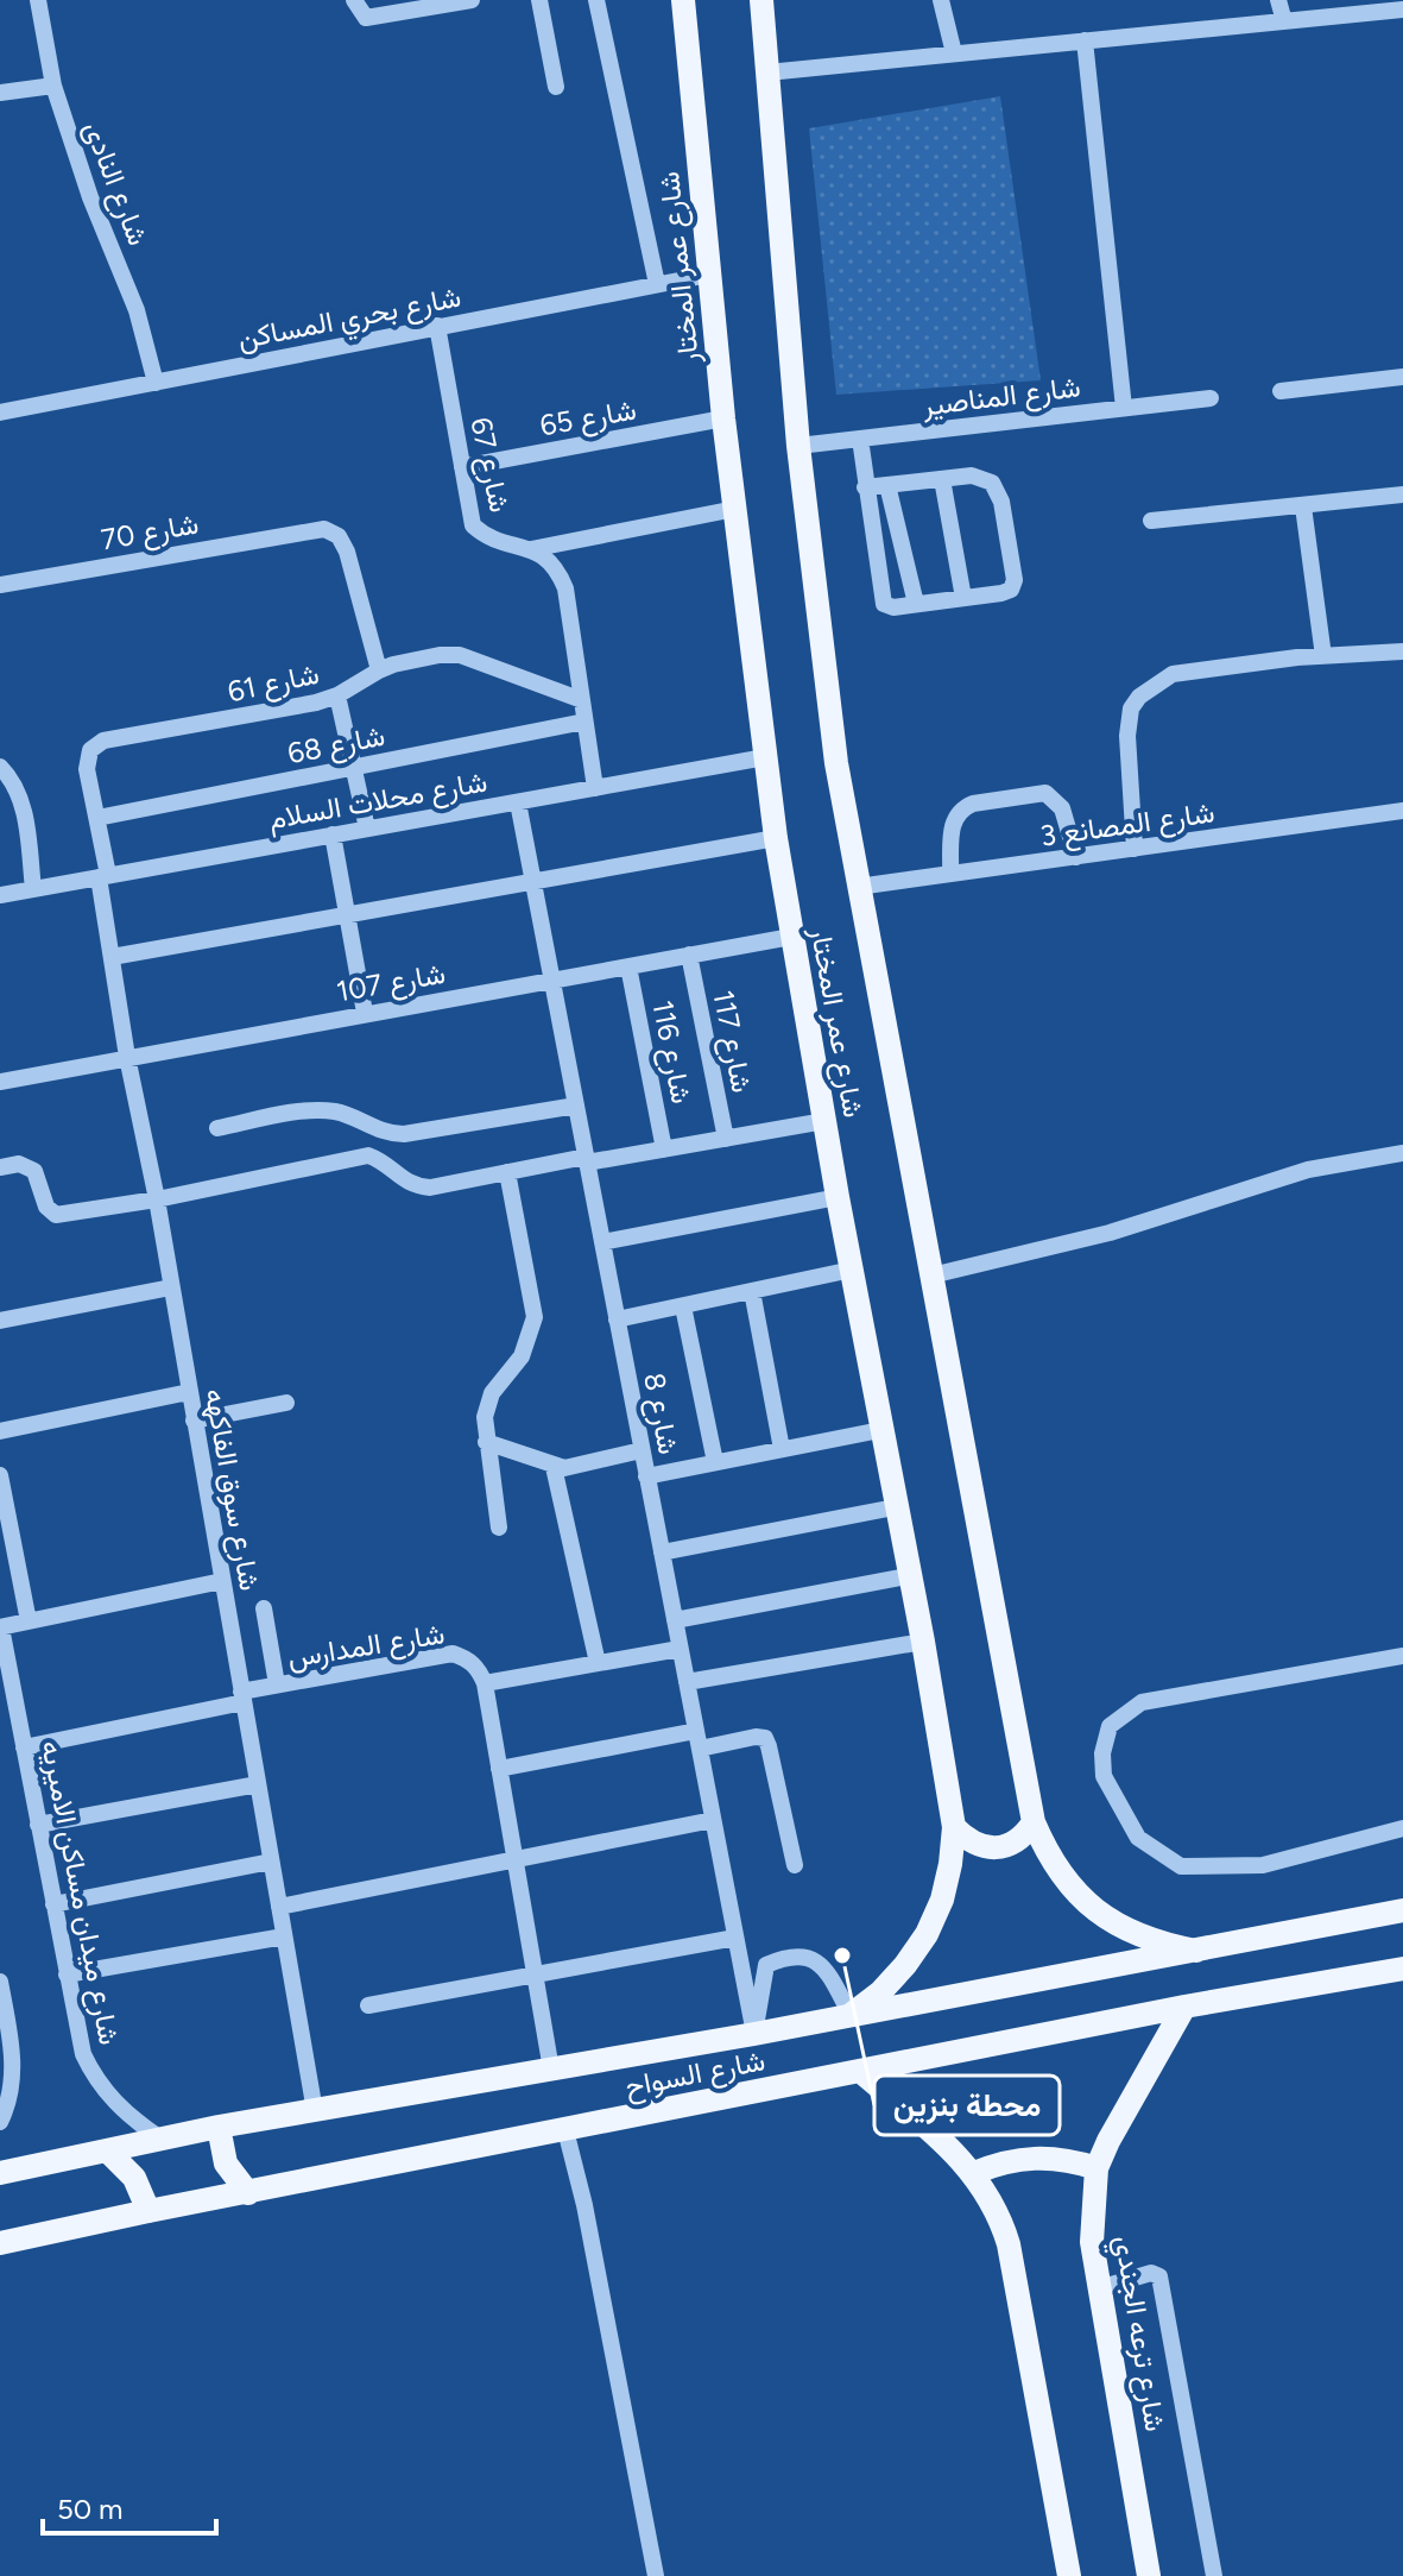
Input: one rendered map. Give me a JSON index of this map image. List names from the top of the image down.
{
  "streets": {
    "main road": ["شارع عمر المختار", "شارع السواح", "شارع ترعه الجندي"],
    "street": [
      "شارع النادى",
      "شارع بحري المساكن",
      "شارع المناصير",
      "شارع 65",
      "شارع 67",
      "شارع 70",
      "شارع 61",
      "شارع 68",
      "شارع محلات السلام",
      "شارع المصانع 3",
      "شارع 107",
      "شارع 117",
      "شارع 116",
      "شارع 8",
      "شارع سوق الفاكهه",
      "شارع المدارس",
      "شارع ميدان مساكن الاميريه"
    ]
  },
  "crossings": [
    ["شارع النادى", "شارع بحري المساكن"],
    ["شارع عمر المختار", "شارع بحري المساكن"],
    ["شارع عمر المختار", "شارع المناصير"],
    ["شارع عمر المختار", "شارع 65"],
    ["شارع عمر المختار", "شارع محلات السلام"],
    ["شارع عمر المختار", "شارع المصانع 3"],
    ["شارع عمر المختار", "شارع 107"],
    ["شارع عمر المختار", "شارع السواح"],
    ["شارع بحري المساكن", "شارع 67"],
    ["شارع 65", "شارع 67"],
    ["شارع 70", "شارع 61"],
    ["شارع 61", "شارع 68"],
    ["شارع 61", "شارع محلات السلام"],
    ["شارع 61", "شارع سوق الفاكهه"],
    ["شارع محلات السلام", "شارع 8"],
    ["شارع محلات السلام", "شارع سوق الفاكهه"],
    ["شارع 107", "شارع 117"],
    ["شارع 107", "شارع 116"],
    ["شارع 107", "شارع 8"],
    ["شارع 107", "شارع سوق الفاكهه"],
    ["شارع 8", "شارع السواح"],
    ["شارع سوق الفاكهه", "شارع المدارس"],
    ["شارع سوق الفاكهه", "شارع السواح"],
    ["شارع المدارس", "شارع ميدان مساكن الاميريه"],
    ["شارع ميدان مساكن الاميريه", "شارع السواح"],
    ["شارع السواح", "شارع ترعه الجندي"]
  ],
  "places": ["محطة بنزين"],
  "scale_bar": "50 m"
}
